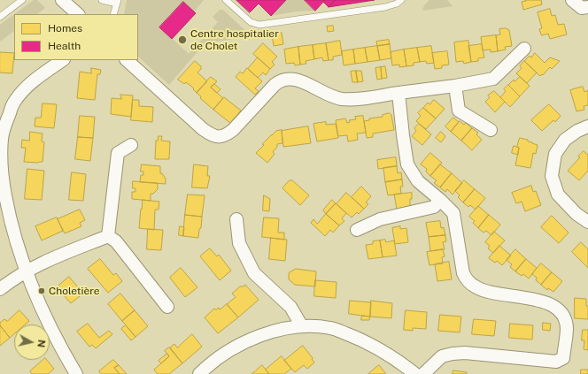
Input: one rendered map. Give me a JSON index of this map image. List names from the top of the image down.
{
  "places": ["Centre hospitalier de Cholet", "Choletière"],
  "legend": ["Homes", "Health"],
  "north": "right"
}
